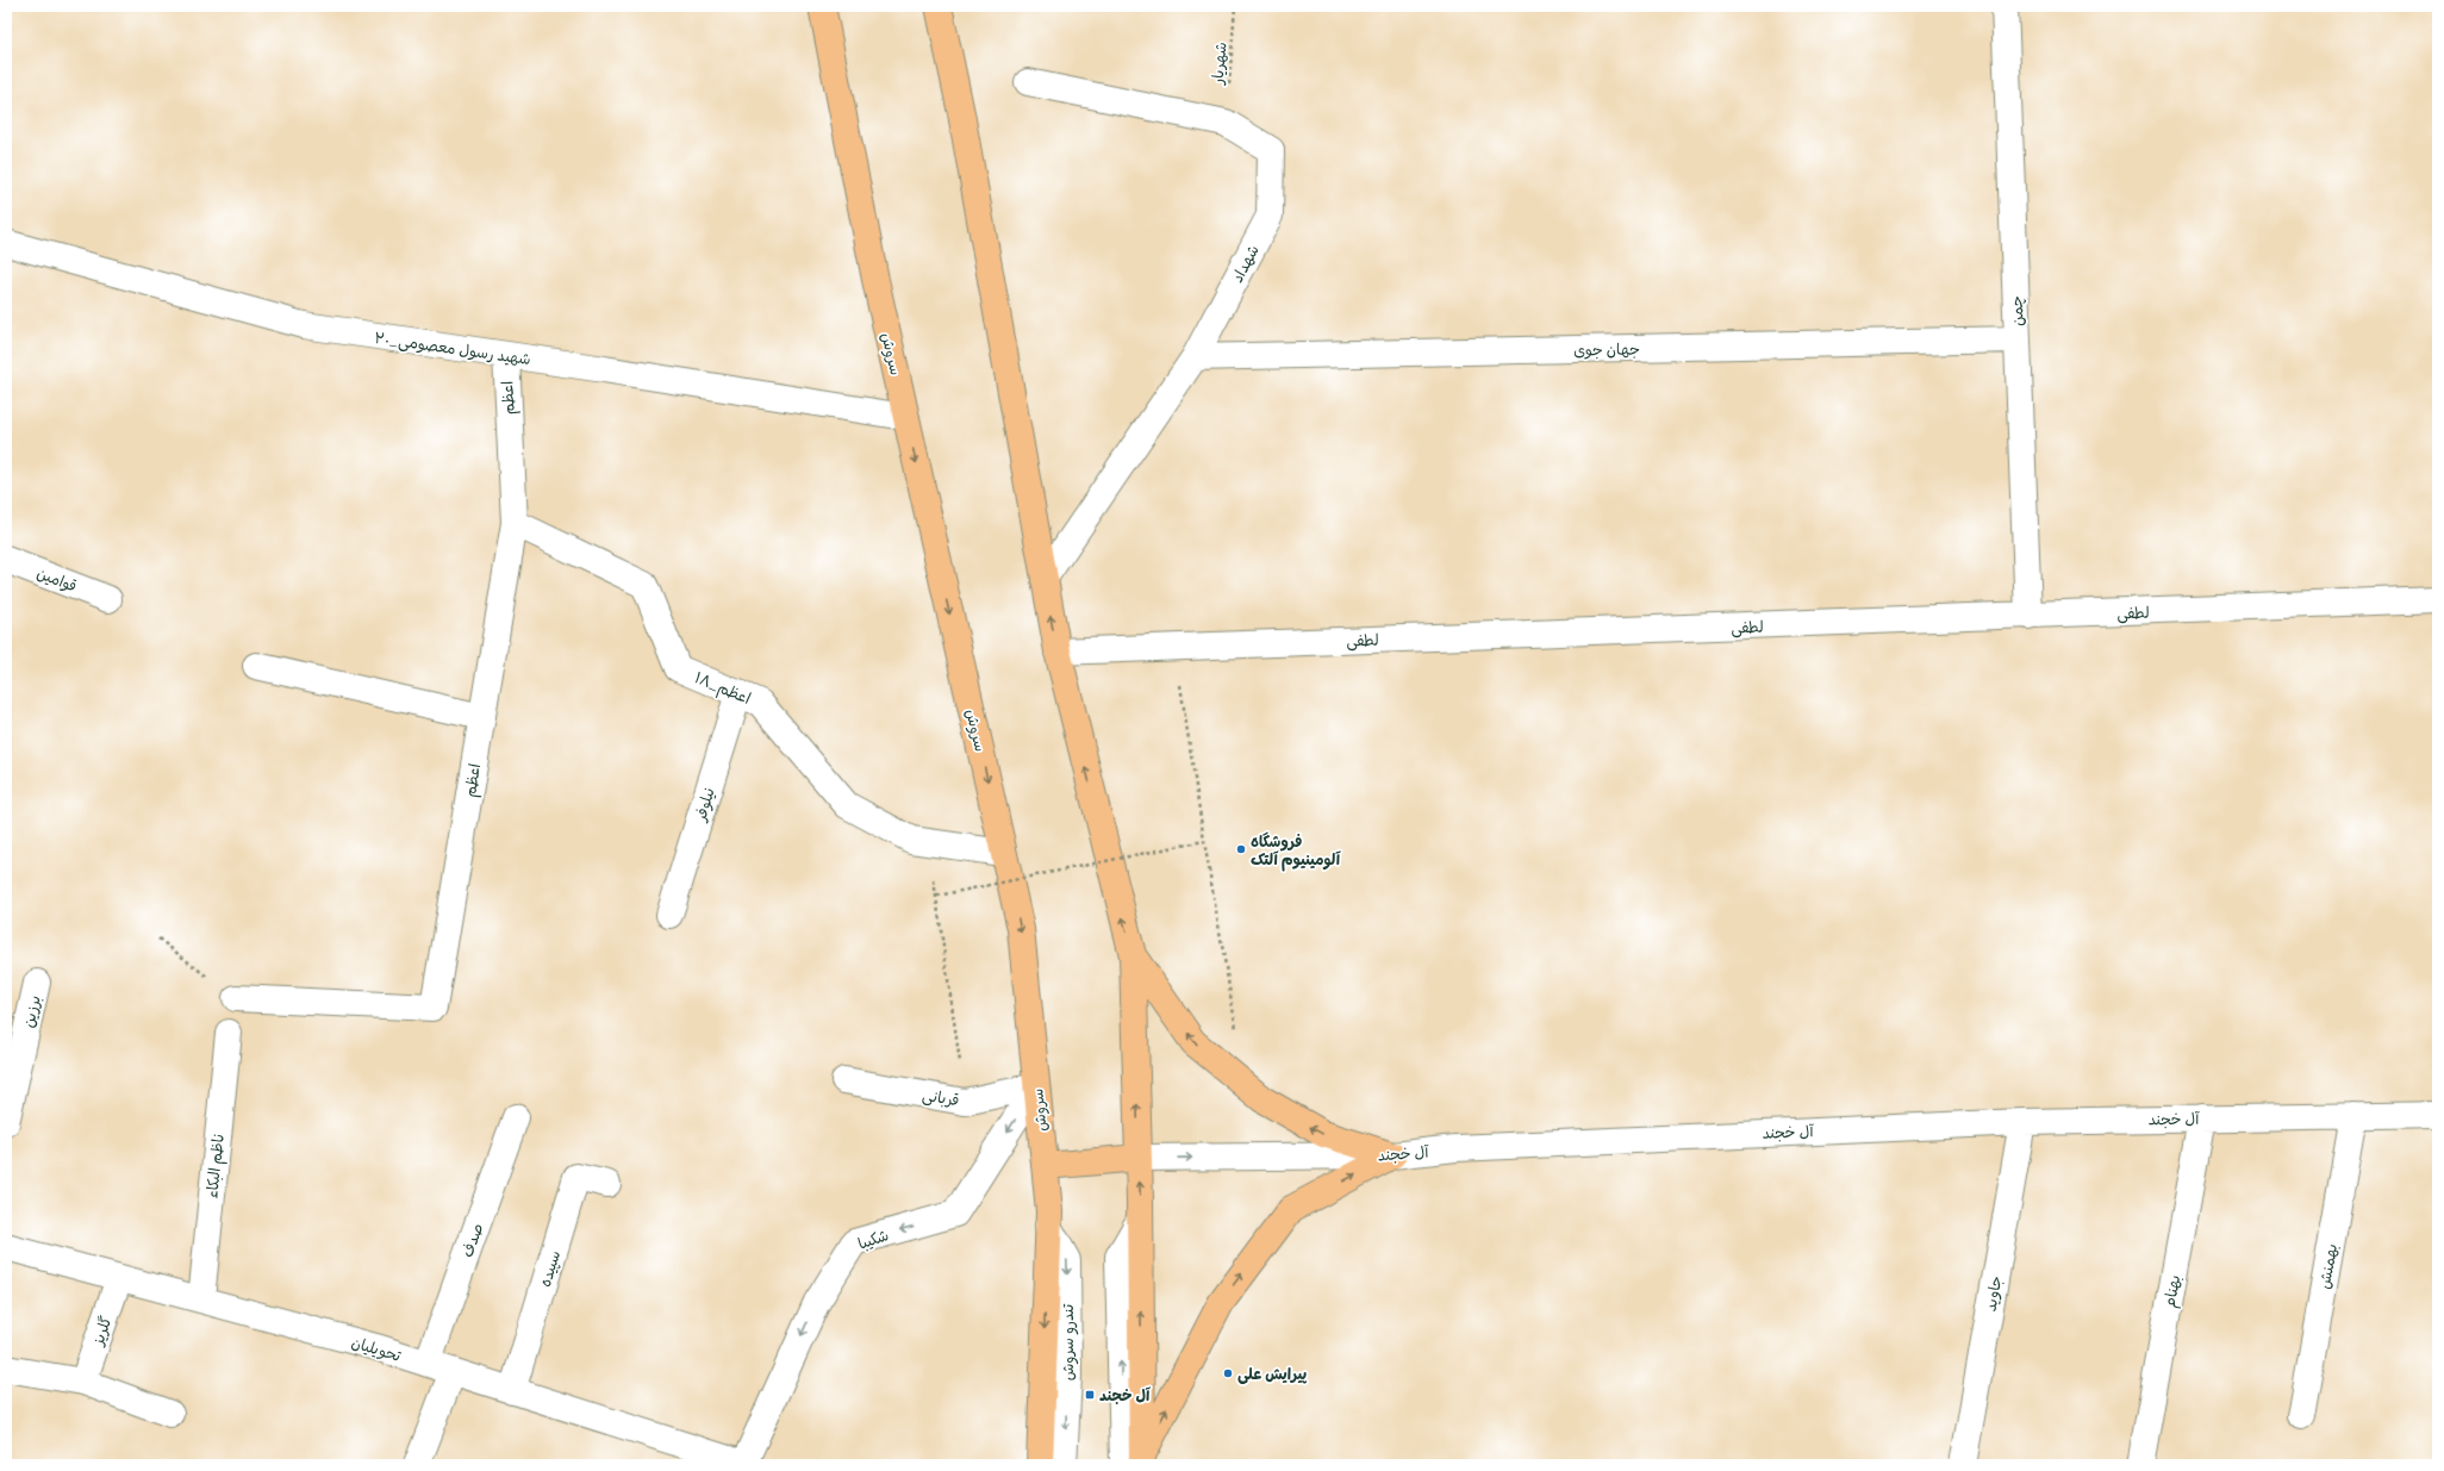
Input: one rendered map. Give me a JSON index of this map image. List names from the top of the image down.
{
  "streets": {
    "main road": ["سروش"],
    "street": [
      "شهداد",
      "چمن",
      "۲۰_شهید رسول معصومی",
      "جهان جوی",
      "اعظم",
      "قوامین",
      "لطفی",
      "۱۸_اعظم",
      "نیلوفر",
      "برزین",
      "قربانی",
      "آل خجند",
      "ناظم البکاء",
      "شکیبا",
      "صدف",
      "بهمنش",
      "سپیده",
      "بهنام",
      "جاوید",
      "گلریز",
      "تندرو سروش",
      "تحویلیان"
    ],
    "path": ["شهریار"]
  },
  "crossings": [
    ["شهریار", "شهداد"],
    ["شهداد", "جهان جوی"],
    ["چمن", "جهان جوی"],
    ["چمن", "لطفی"],
    ["۲۰_شهید رسول معصومی", "سروش"],
    ["۲۰_شهید رسول معصومی", "اعظم"],
    ["سروش", "۱۸_اعظم"],
    ["سروش", "قربانی"],
    ["سروش", "شکیبا"],
    ["سروش", "تندرو سروش"],
    ["اعظم", "۱۸_اعظم"],
    ["۱۸_اعظم", "نیلوفر"],
    ["قربانی", "شکیبا"],
    ["آل خجند", "بهمنش"],
    ["آل خجند", "بهنام"],
    ["آل خجند", "جاوید"],
    ["ناظم البکاء", "تحویلیان"],
    ["شکیبا", "تحویلیان"],
    ["صدف", "تحویلیان"],
    ["سپیده", "تحویلیان"],
    ["گلریز", "تحویلیان"]
  ],
  "one_way": ["شکیبا", "تندرو سروش"],
  "places": {
    "other": ["فروشگاه آلومینیوم آلتک", "پیرایش علی"],
    "transit": ["آل خجند"]
  }
}
